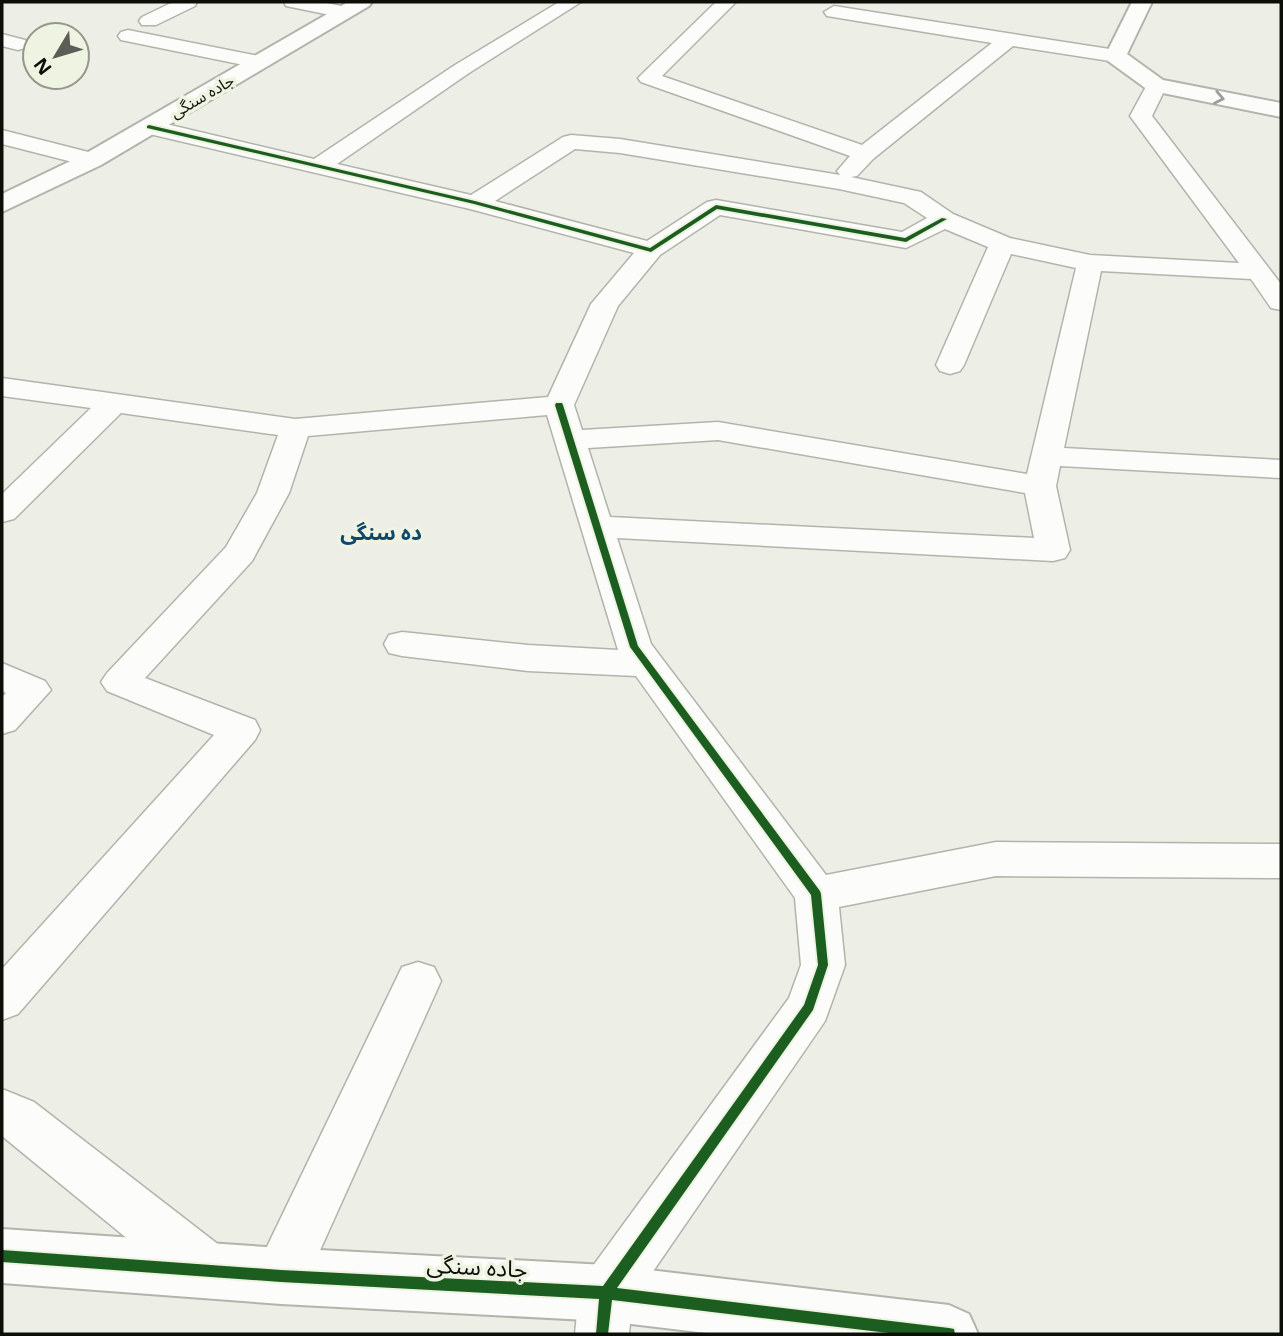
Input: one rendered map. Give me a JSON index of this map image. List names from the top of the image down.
{
  "streets": {
    "street": ["جاده سنگی"]
  },
  "districts": ["ده سنگی"],
  "north": "bottom left"
}
